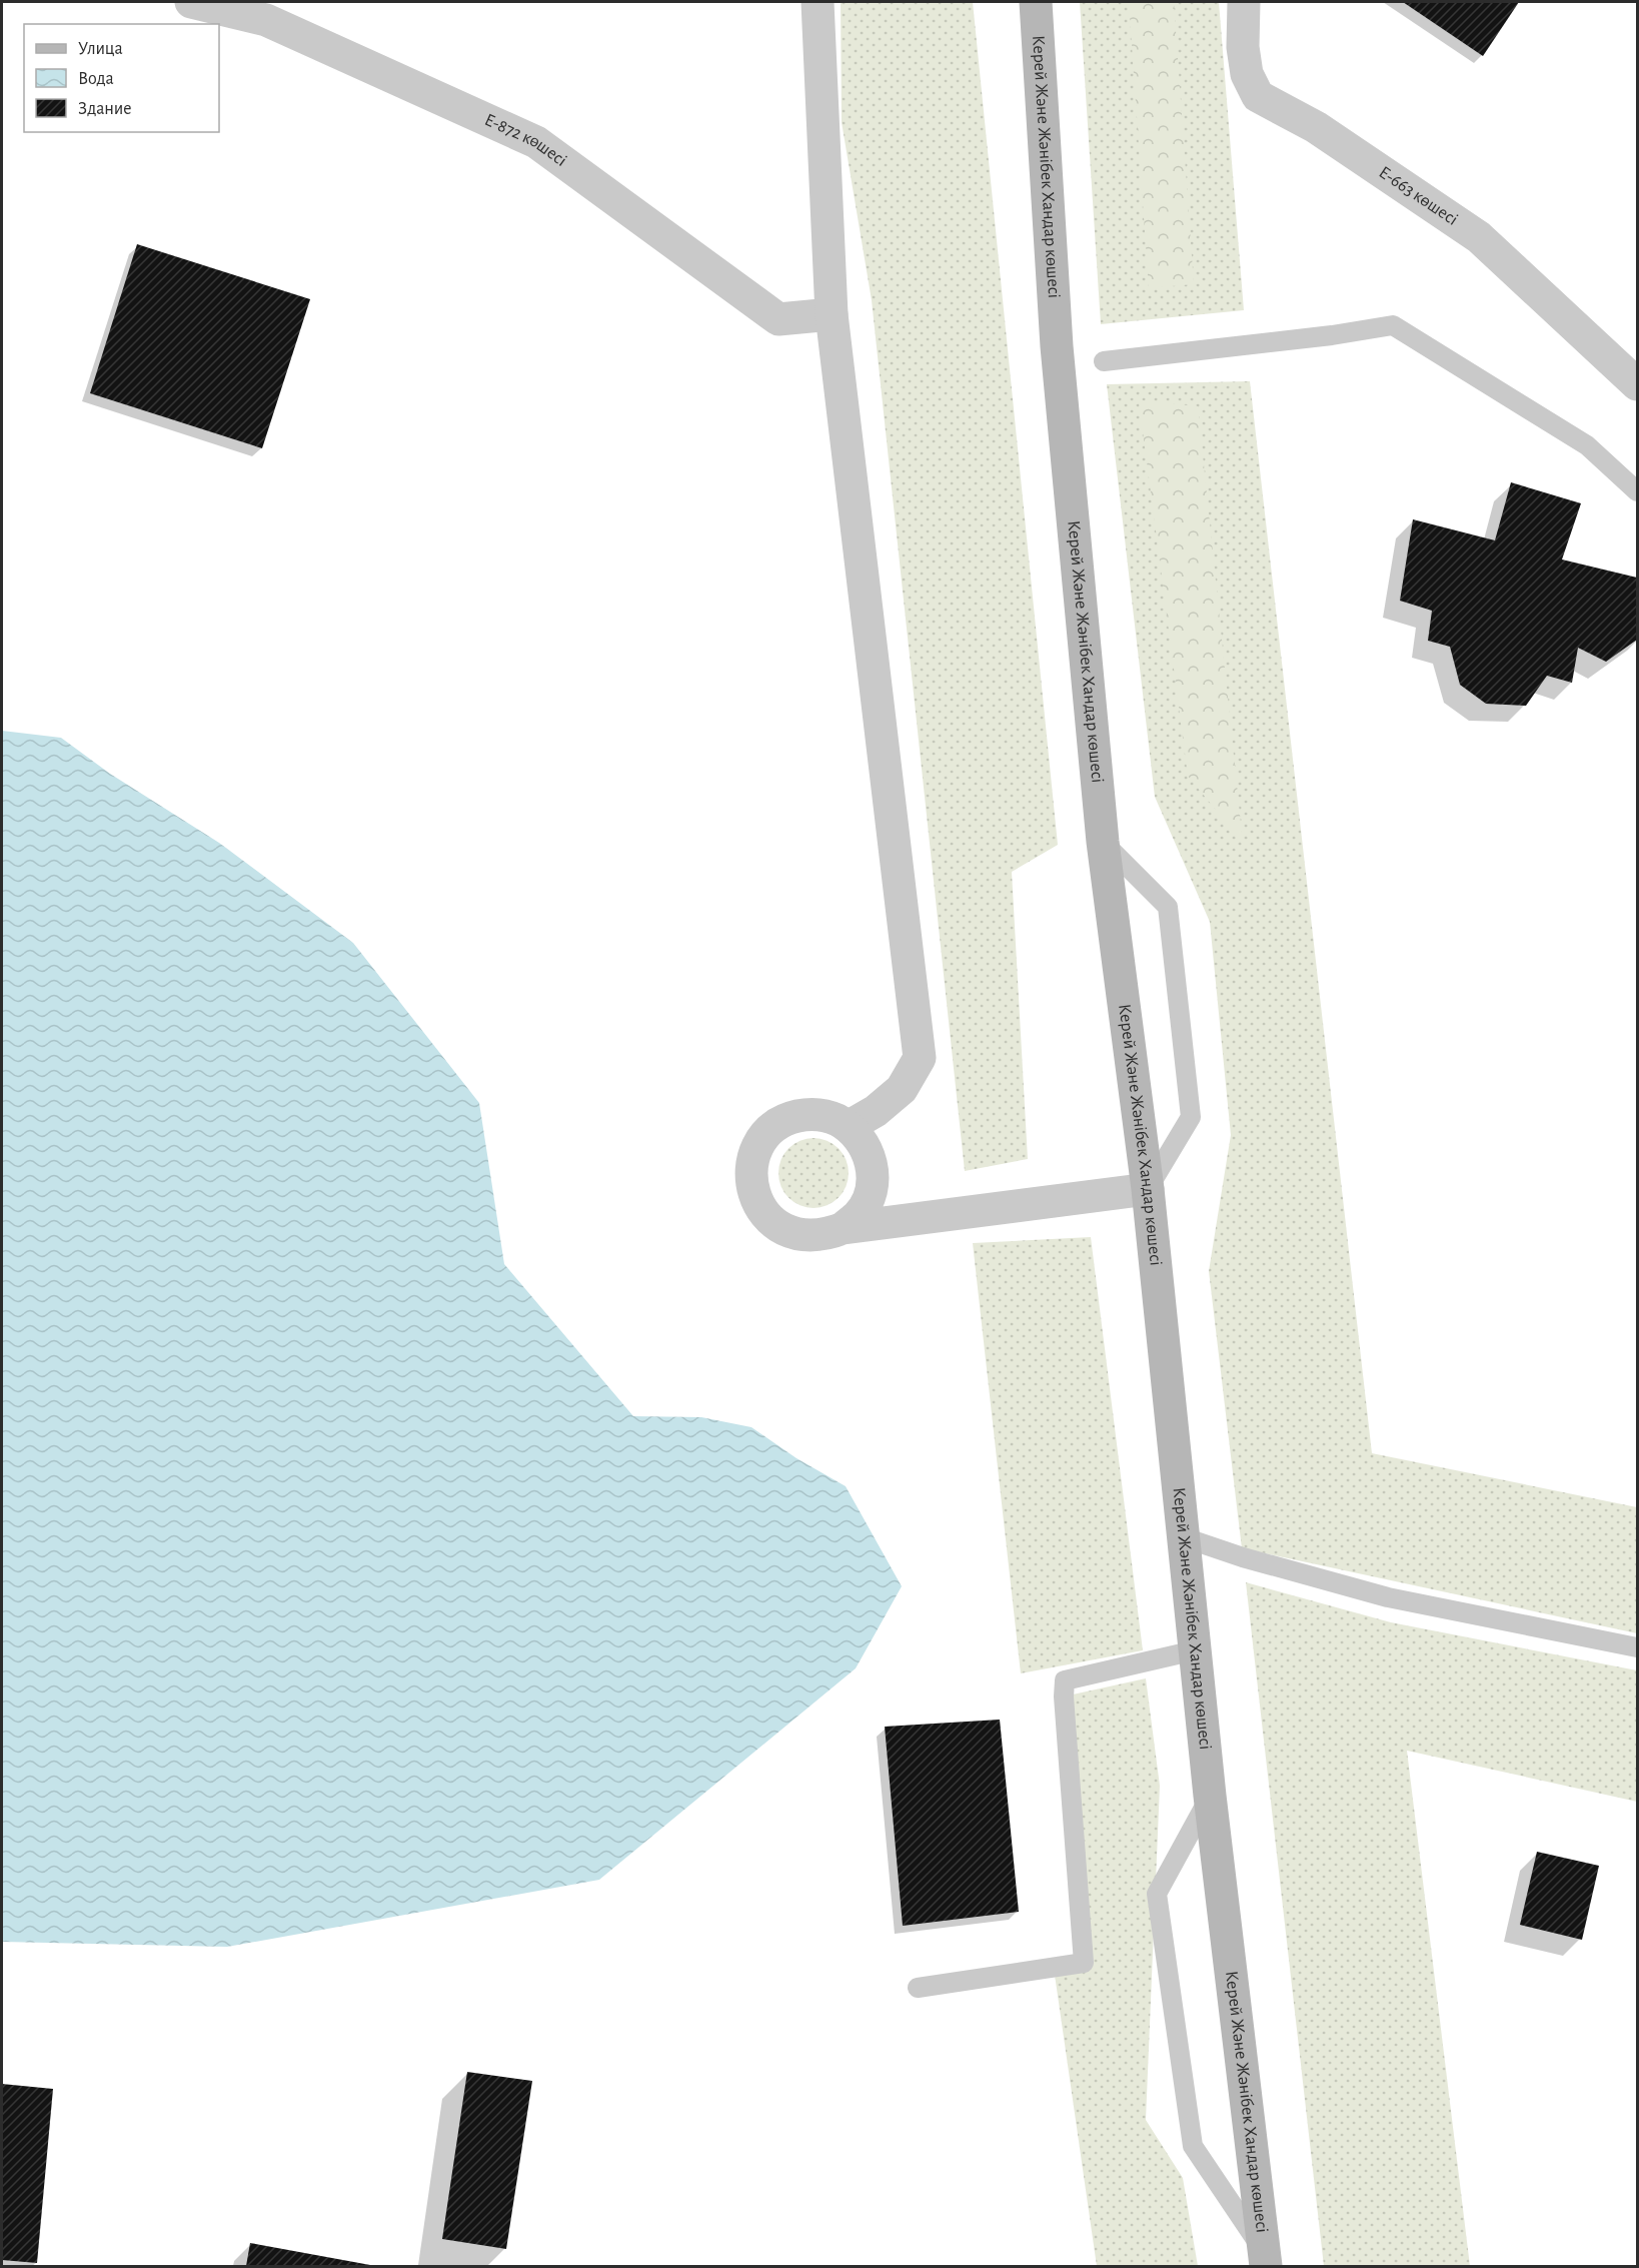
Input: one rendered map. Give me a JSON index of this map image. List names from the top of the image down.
{
  "streets": {
    "main road": ["Керей Және Жәнібек Хандар көшесі"],
    "street": ["Е-872 көшесі", "Е-663 көшесі"]
  },
  "legend": ["Улица", "Вода", "Здание"]
}
